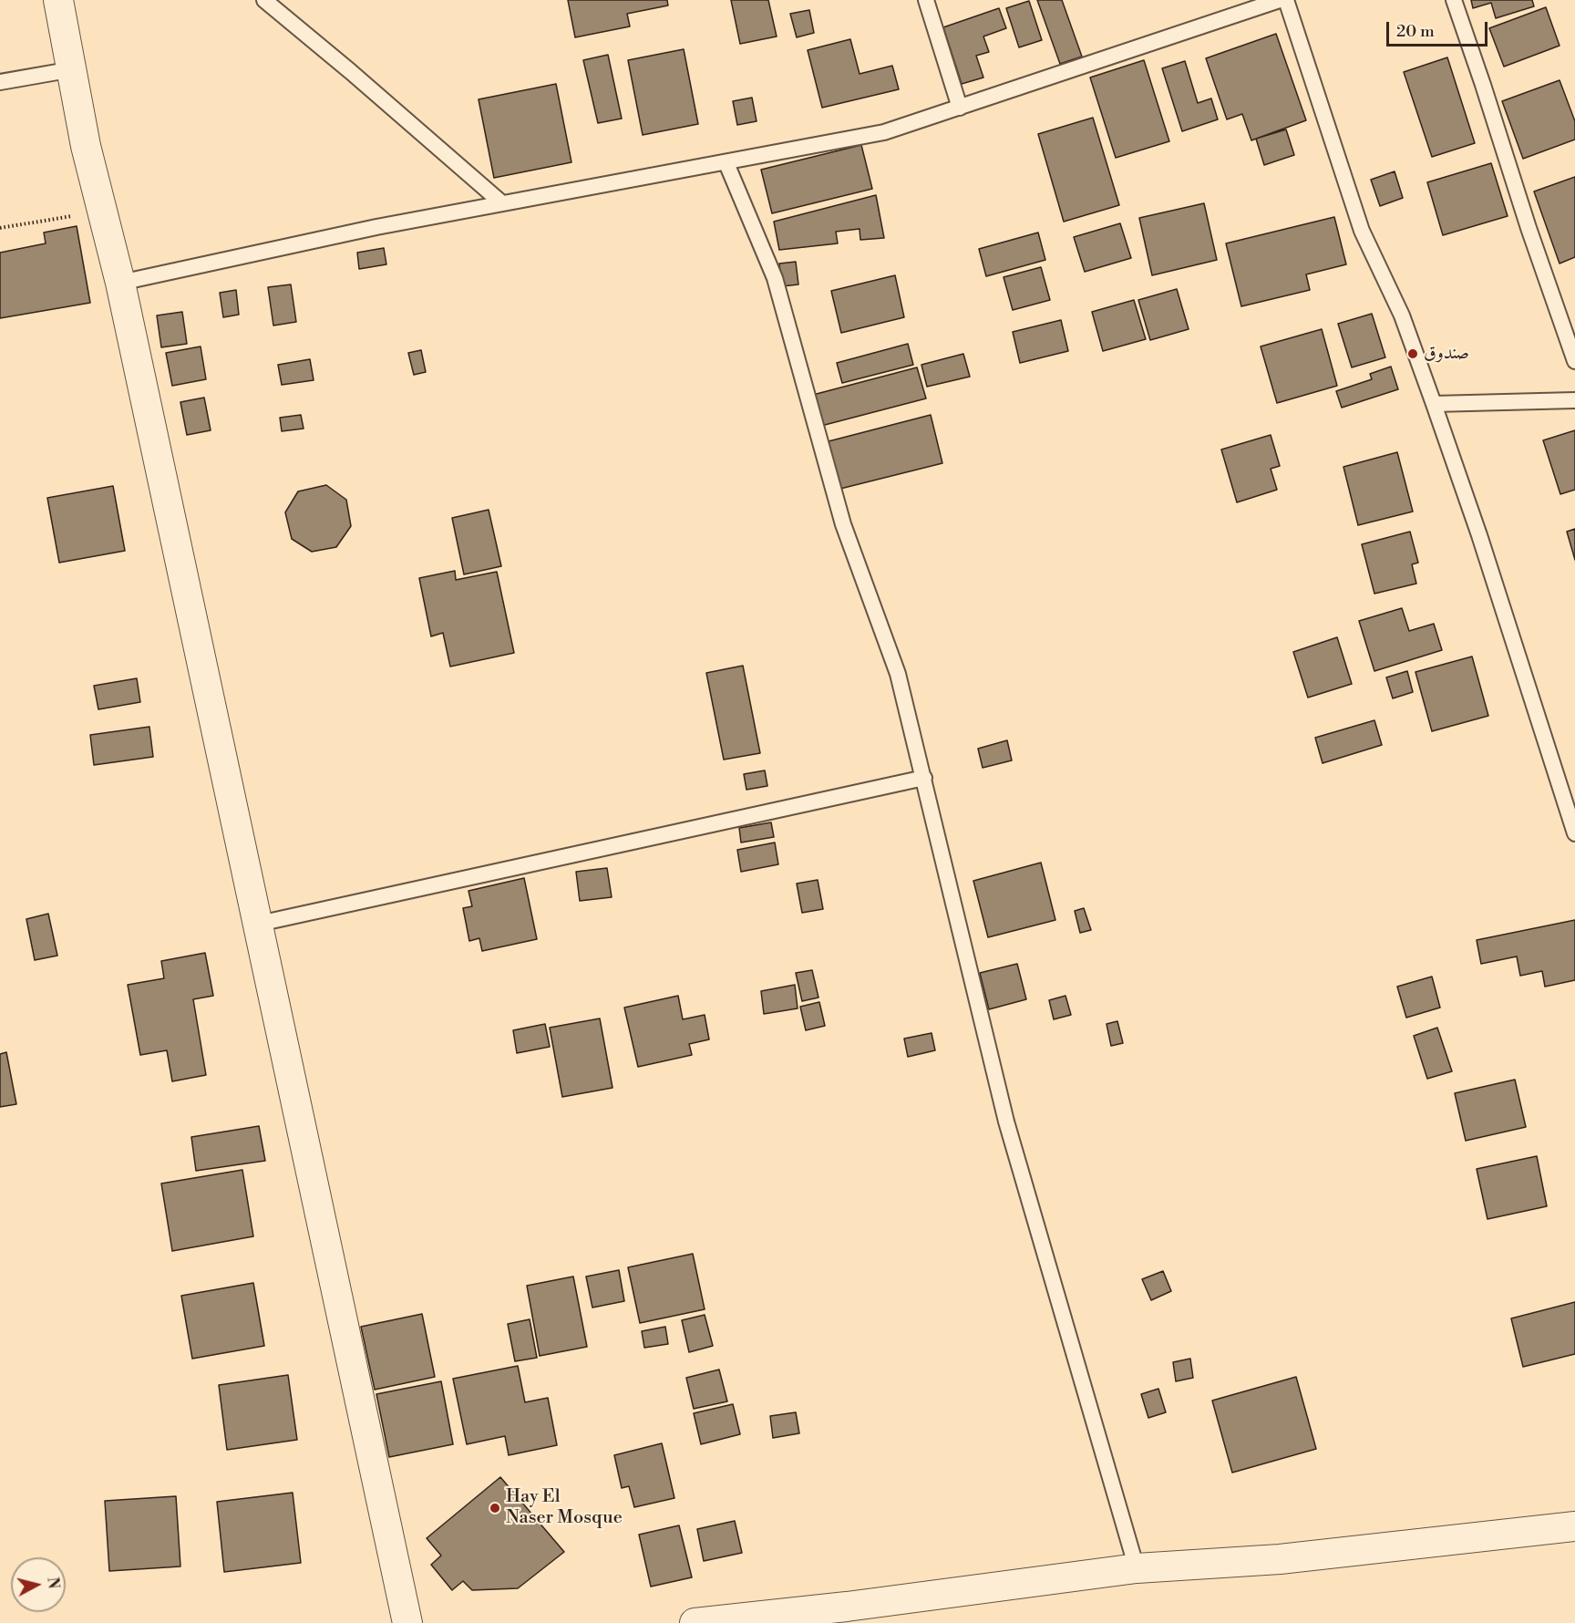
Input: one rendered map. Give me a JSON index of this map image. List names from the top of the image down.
{
  "places": ["صندوق", "Hay El Naser Mosque"],
  "scale_bar": "20 m",
  "north": "right"
}
